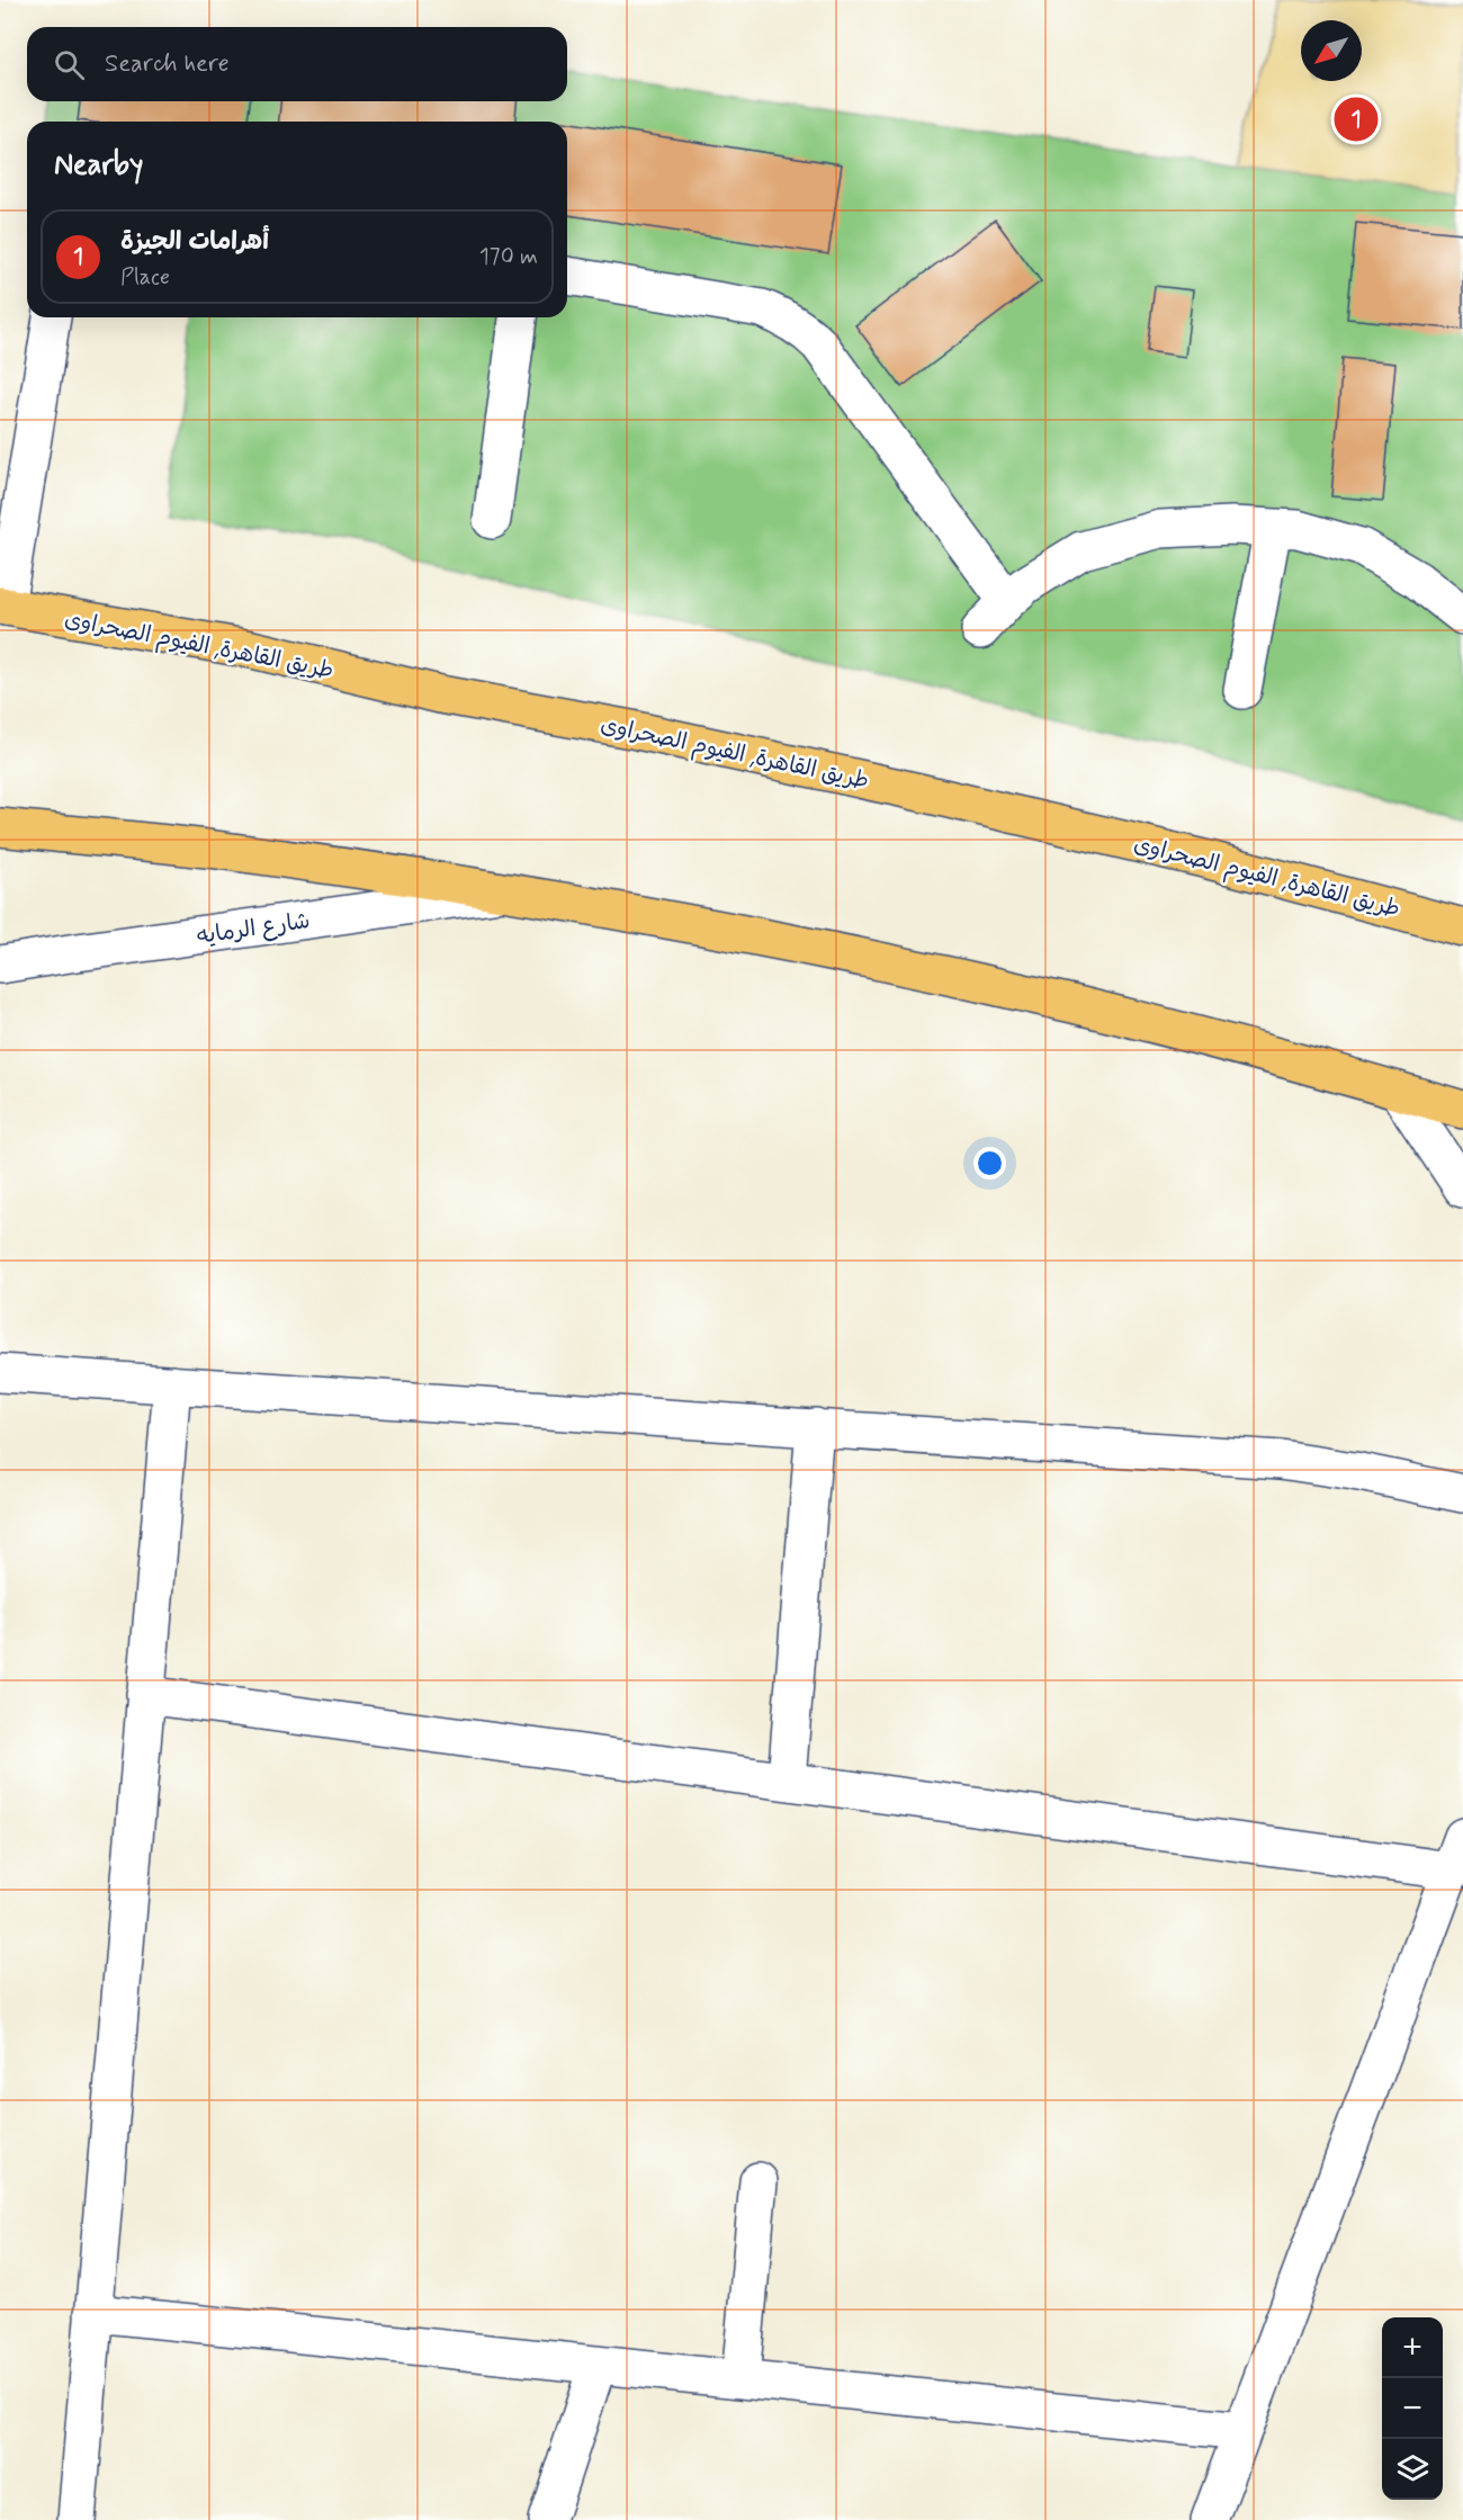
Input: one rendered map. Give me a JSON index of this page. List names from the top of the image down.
{
  "streets": {
    "highway": ["طريق القاهرة, الفيوم الصحراوى"],
    "street": ["شارع الرمايه"]
  },
  "north": "bottom left",
  "page": {
    "search": "Search here",
    "pins": "1",
    "heading": "Nearby",
    "list": [
      {
        "mark": "1",
        "name": "أهرامات الجيزة",
        "note": "Place",
        "value": "170 m"
      }
    ],
    "map_buttons": ["+", "−"]
  }
}
